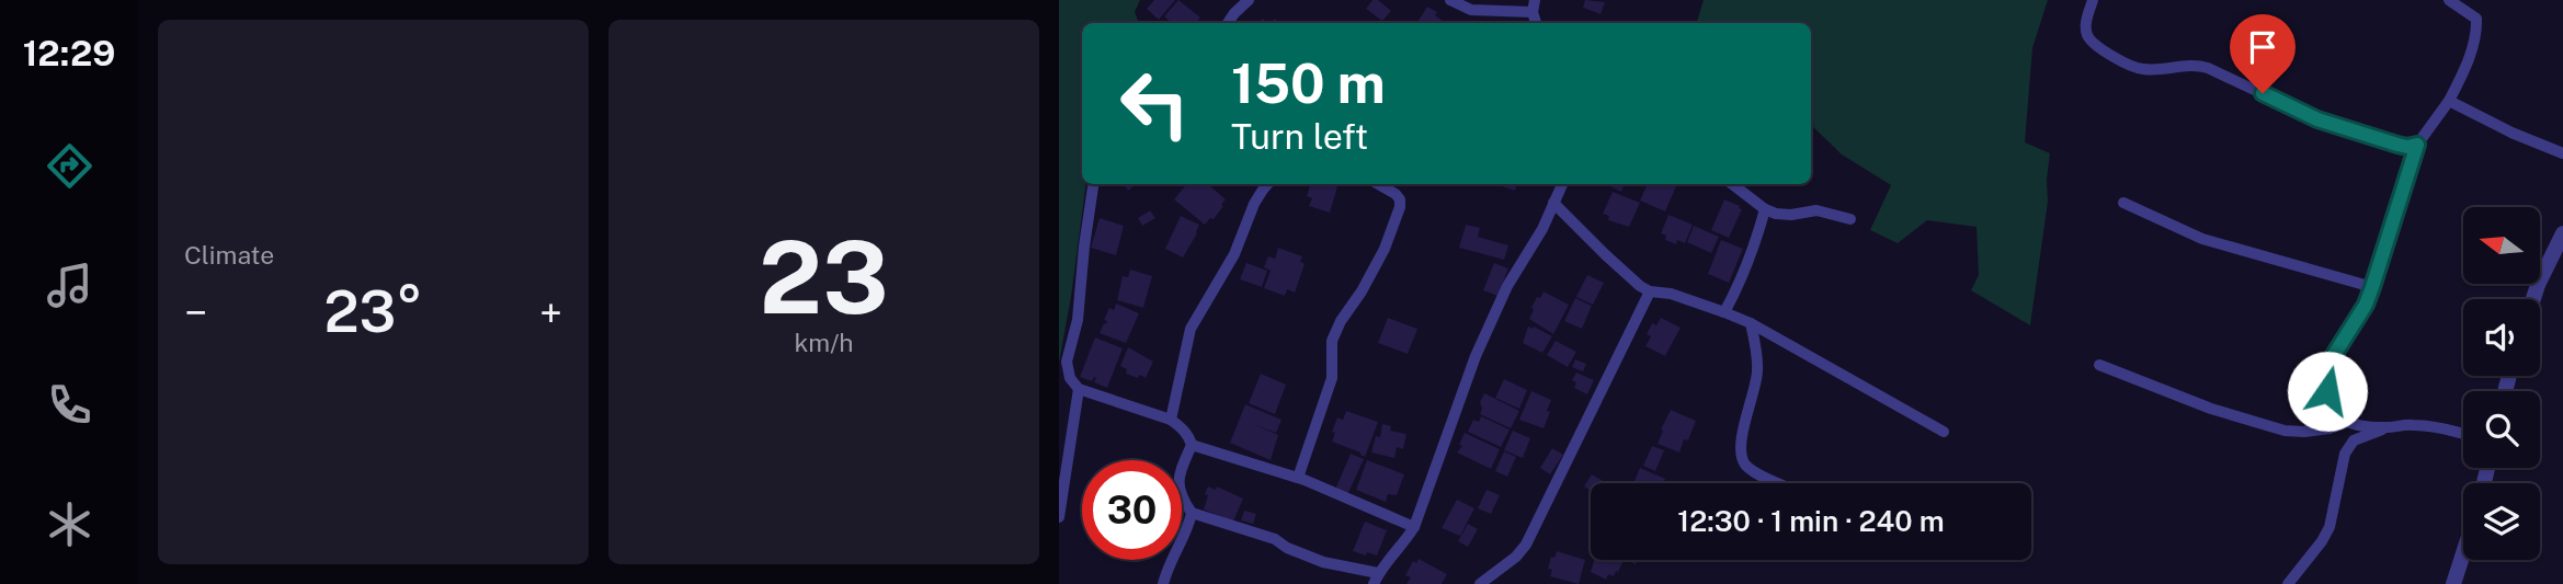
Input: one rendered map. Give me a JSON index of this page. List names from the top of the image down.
{
  "north": "left",
  "page": {
    "tabs": "12:29",
    "tile": [
      "Climate",
      ["23", "km/h"]
    ],
    "turn": ["150 m", "Turn left"],
    "heat": ["−", "23°", "+"],
    "limit": "30",
    "trip": "12:30 · 1 min · 240 m"
  }
}
